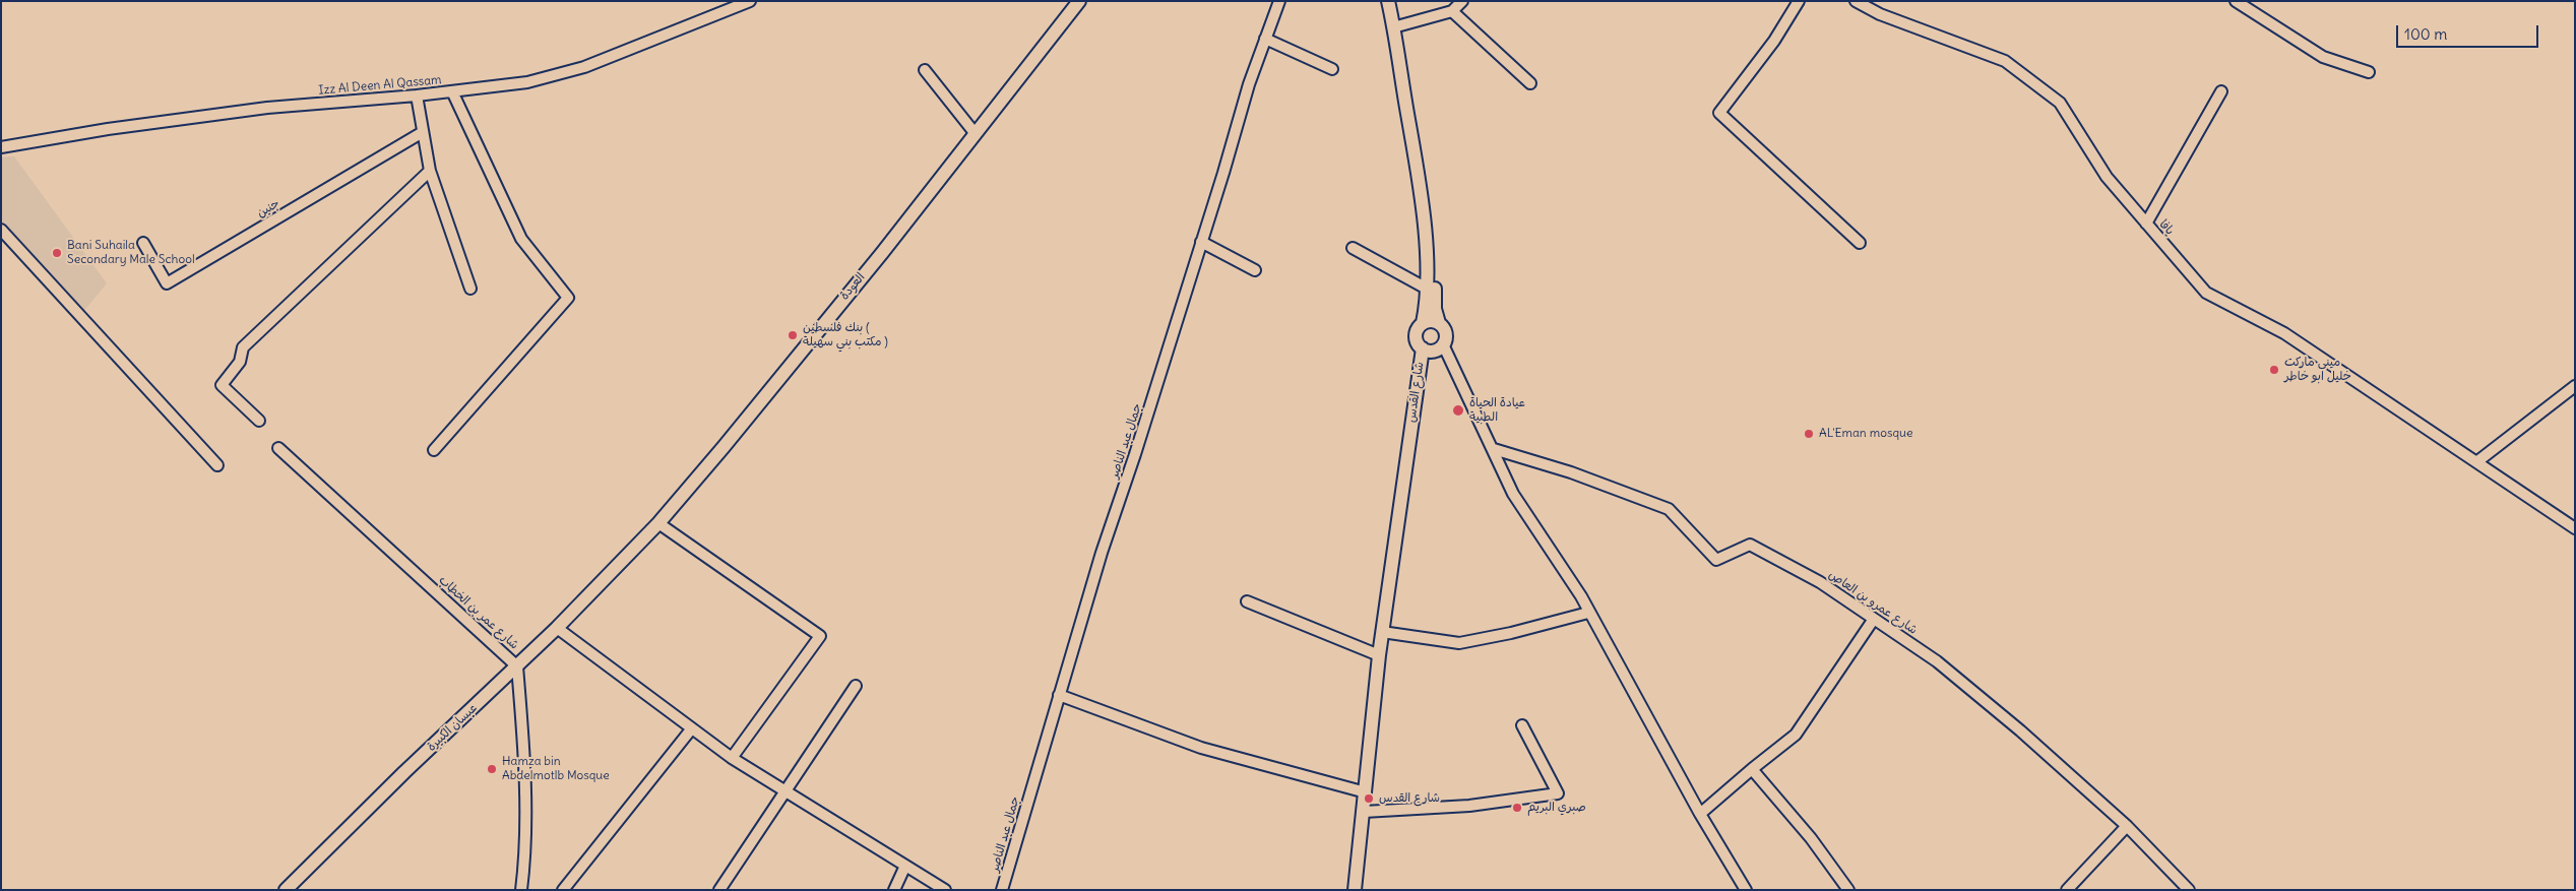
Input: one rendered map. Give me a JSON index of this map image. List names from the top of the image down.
{
  "streets": {
    "main road": ["العودة", "شارع القدس", "عبسان الكبيرة"],
    "street": [
      "Izz Al Deen Al Qassam",
      "جنين",
      "يافا",
      "جمال عبد الناصر",
      "شارع عمرو بن العاص",
      "شارع عمر بن الخطاب"
    ]
  },
  "crossings": [
    ["العودة", "عبسان الكبيرة"],
    ["شارع عمر بن الخطاب", "عبسان الكبيرة"]
  ],
  "places": [
    "Bani Suhaila Secondary Male School",
    "بنك فلسطين ( مكتب بني سهيلة )",
    "ميني ماركت خليل ابو خاطر",
    "عيادة الحياة الطبية",
    "AL'Eman mosque",
    "Hamza bin Abdelmotlb Mosque",
    "شارع القدس",
    "صبري البريم"
  ],
  "scale_bar": "100 m"
}
